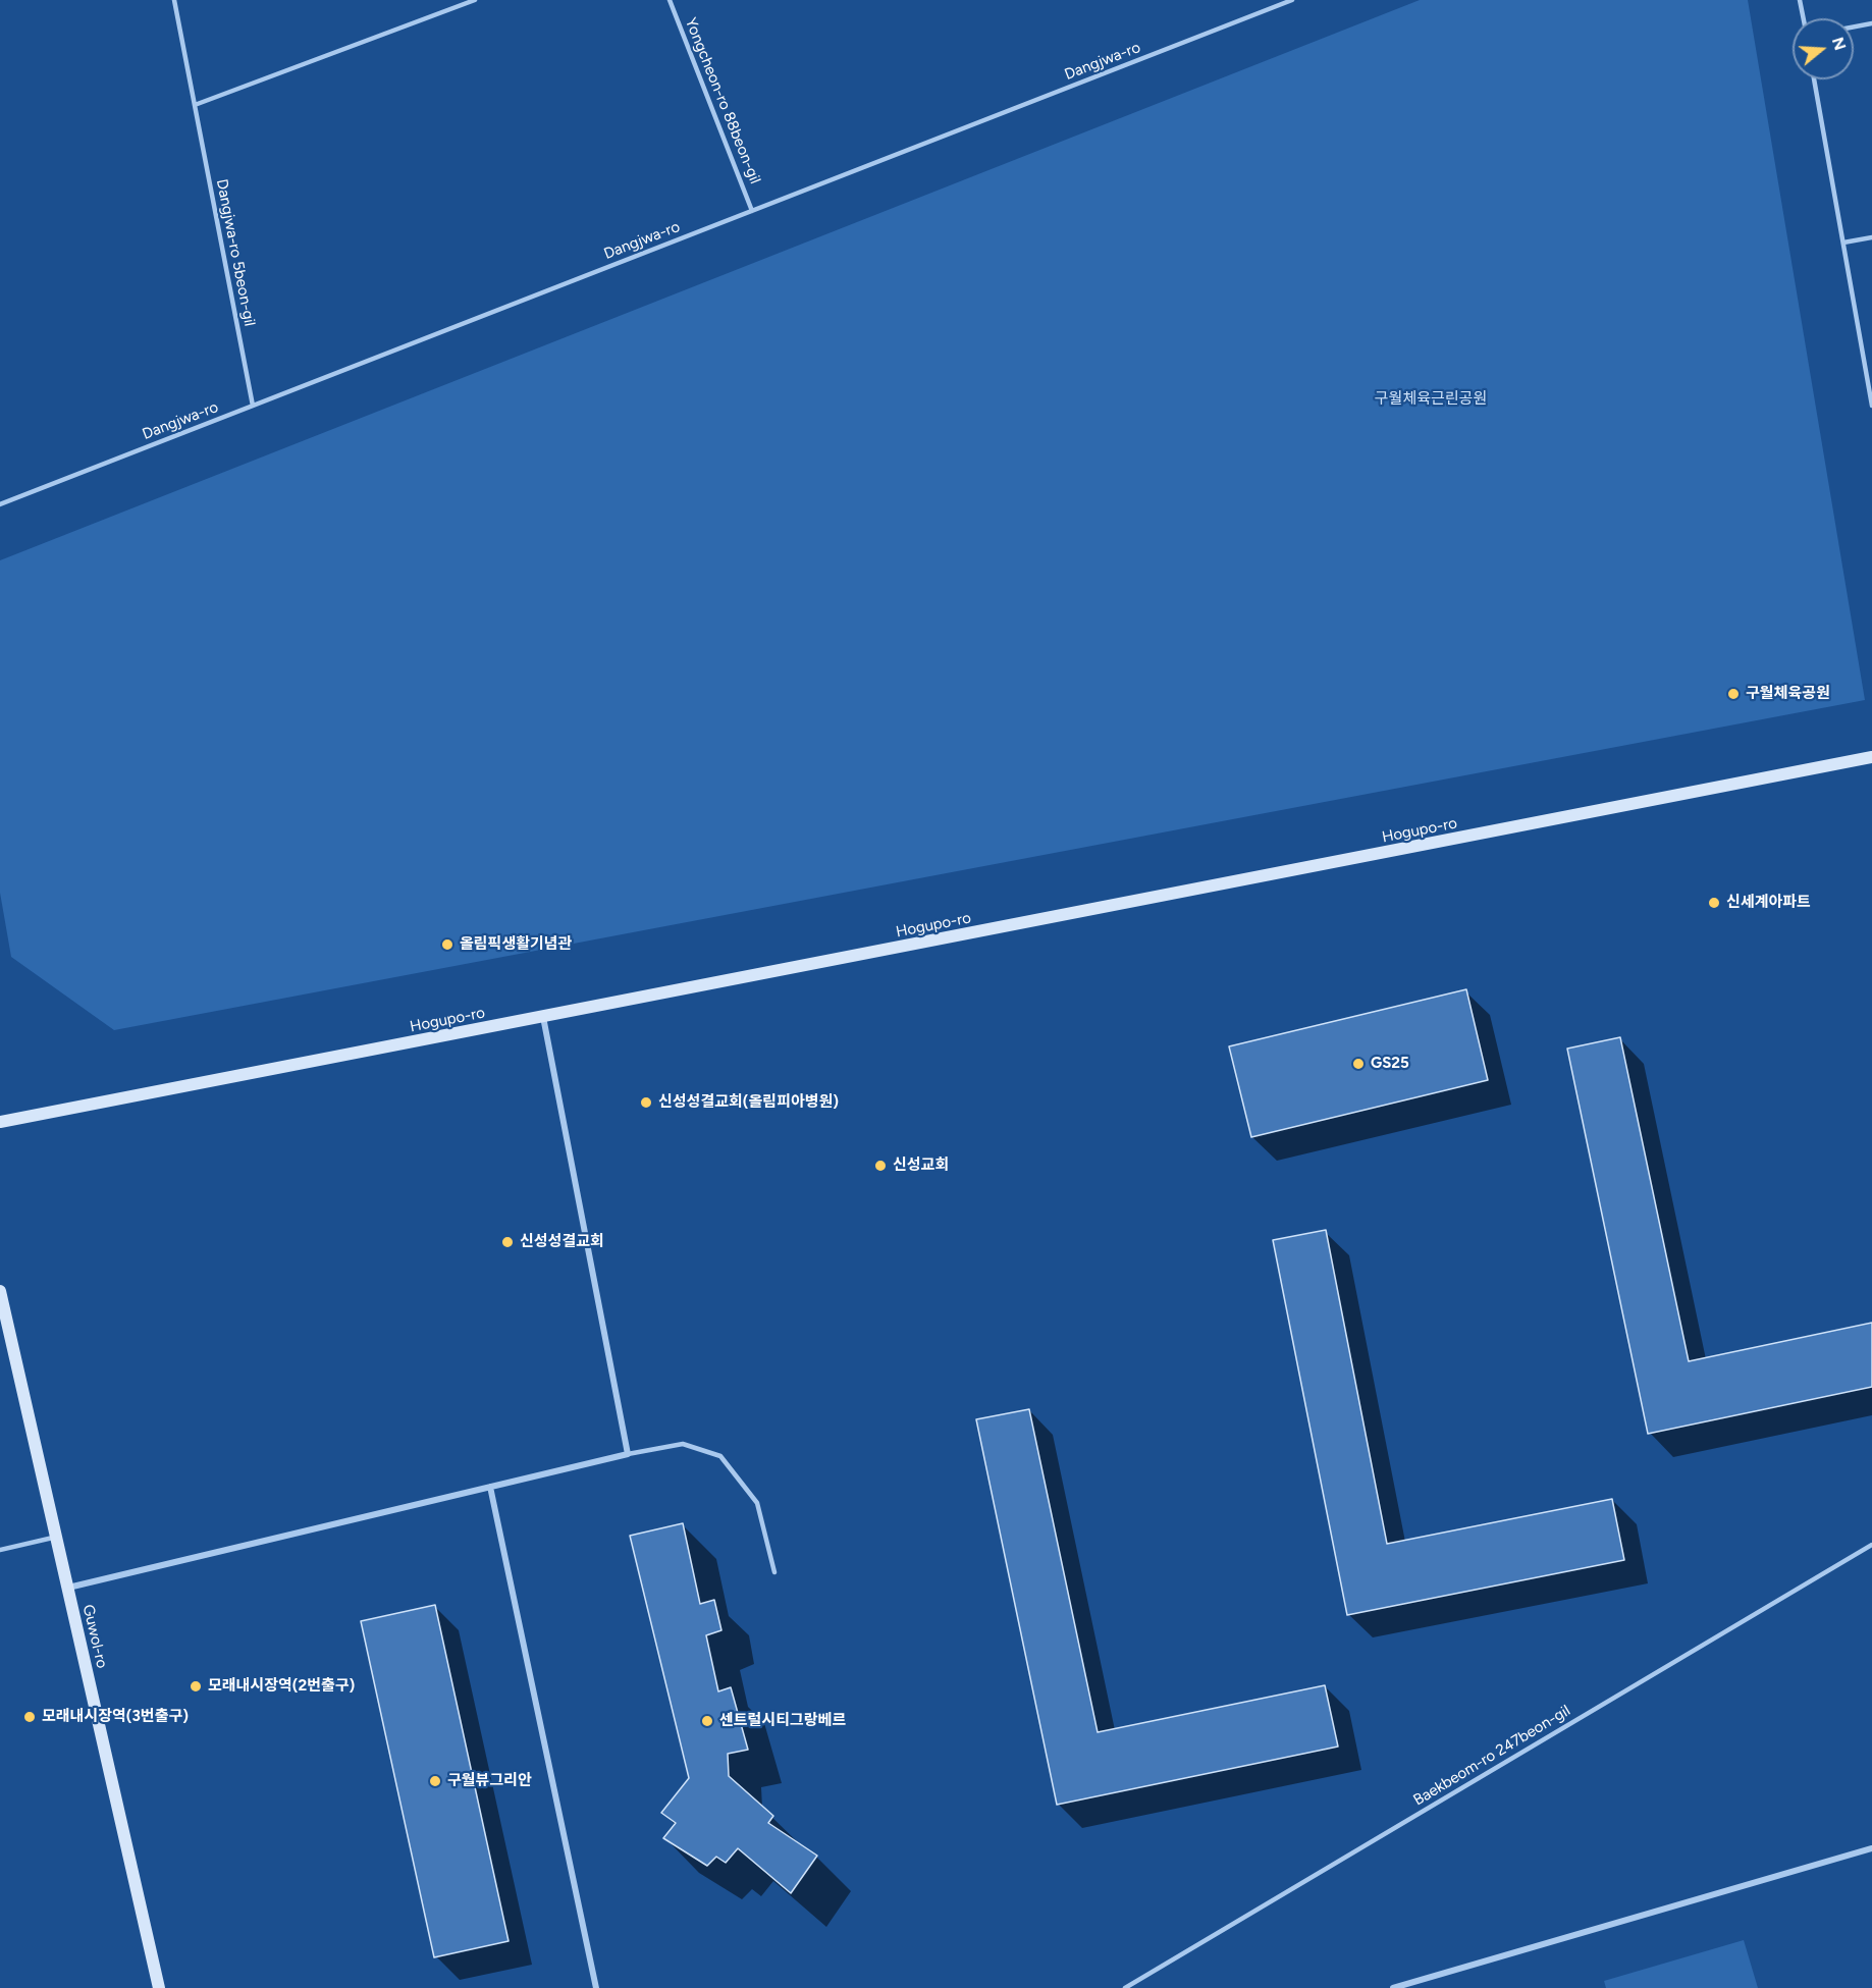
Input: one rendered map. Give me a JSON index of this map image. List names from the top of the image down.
{
  "streets": {
    "main road": ["Hogupo-ro", "Guwol-ro"],
    "lane": [
      "Dangjwa-ro",
      "Yongcheon-ro 88beon-gil",
      "Dangjwa-ro 5beon-gil",
      "Baekbeom-ro 247beon-gil"
    ]
  },
  "crossings": [
    ["Dangjwa-ro", "Yongcheon-ro 88beon-gil"],
    ["Dangjwa-ro", "Dangjwa-ro 5beon-gil"]
  ],
  "parks": ["구월체육근린공원"],
  "places": [
    "구월체육공원",
    "신세계아파트",
    "올림픽생활기념관",
    "GS25",
    "신성성결교회(올림피아병원)",
    "신성교회",
    "신성성결교회",
    "모래내시장역(2번출구)",
    "모래내시장역(3번출구)",
    "센트럴시티그랑베르",
    "구월뷰그리안"
  ],
  "north": "right"
}
